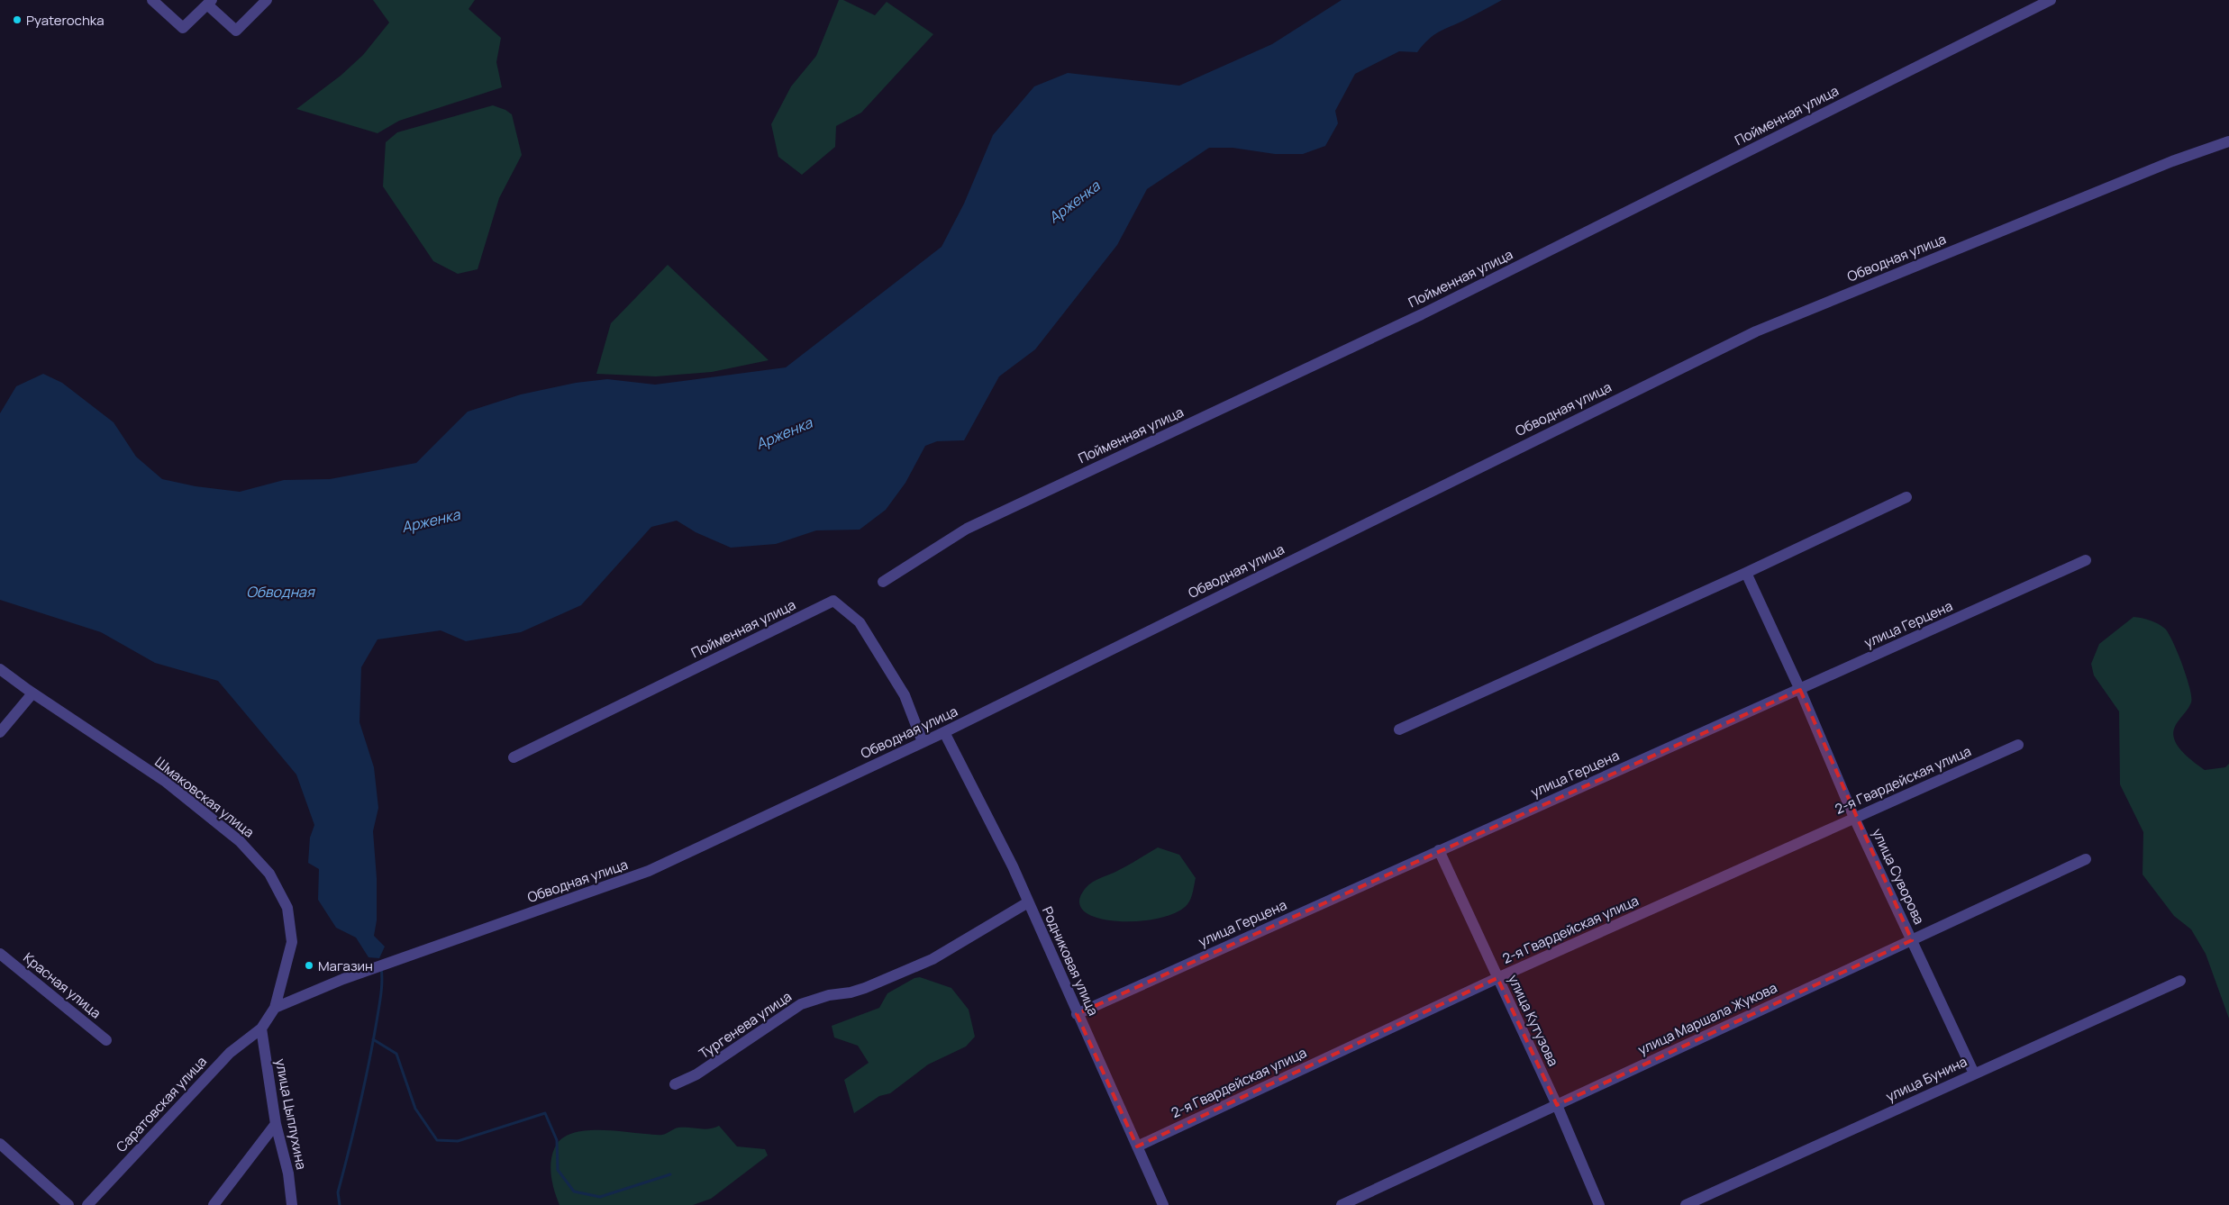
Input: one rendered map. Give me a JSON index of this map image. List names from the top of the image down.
{
  "streets": {
    "street": [
      "Пойменная улица",
      "Обводная улица",
      "улица Герцена",
      "2-я Гвардейская улица",
      "Шмаковская улица",
      "улица Суворова",
      "Родниковая улица",
      "Красная улица",
      "улица Маршала Жукова",
      "улица Кутузова",
      "Тургенева улица",
      "улица Бунина",
      "Саратовская улица",
      "улица Цыплухина"
    ]
  },
  "crossings": [
    ["Пойменная улица", "Обводная улица"],
    ["Обводная улица", "Шмаковская улица"],
    ["Обводная улица", "Родниковая улица"],
    ["улица Герцена", "улица Суворова"],
    ["улица Герцена", "Родниковая улица"],
    ["улица Герцена", "улица Кутузова"],
    ["2-я Гвардейская улица", "улица Суворова"],
    ["2-я Гвардейская улица", "Родниковая улица"],
    ["2-я Гвардейская улица", "улица Кутузова"],
    ["улица Суворова", "улица Маршала Жукова"],
    ["улица Суворова", "улица Бунина"],
    ["Родниковая улица", "Тургенева улица"],
    ["улица Маршала Жукова", "улица Кутузова"],
    ["Саратовская улица", "улица Цыплухина"]
  ],
  "water": ["Арженка", "Обводная"],
  "places": ["Pyaterochka", "Магазин"]
}
